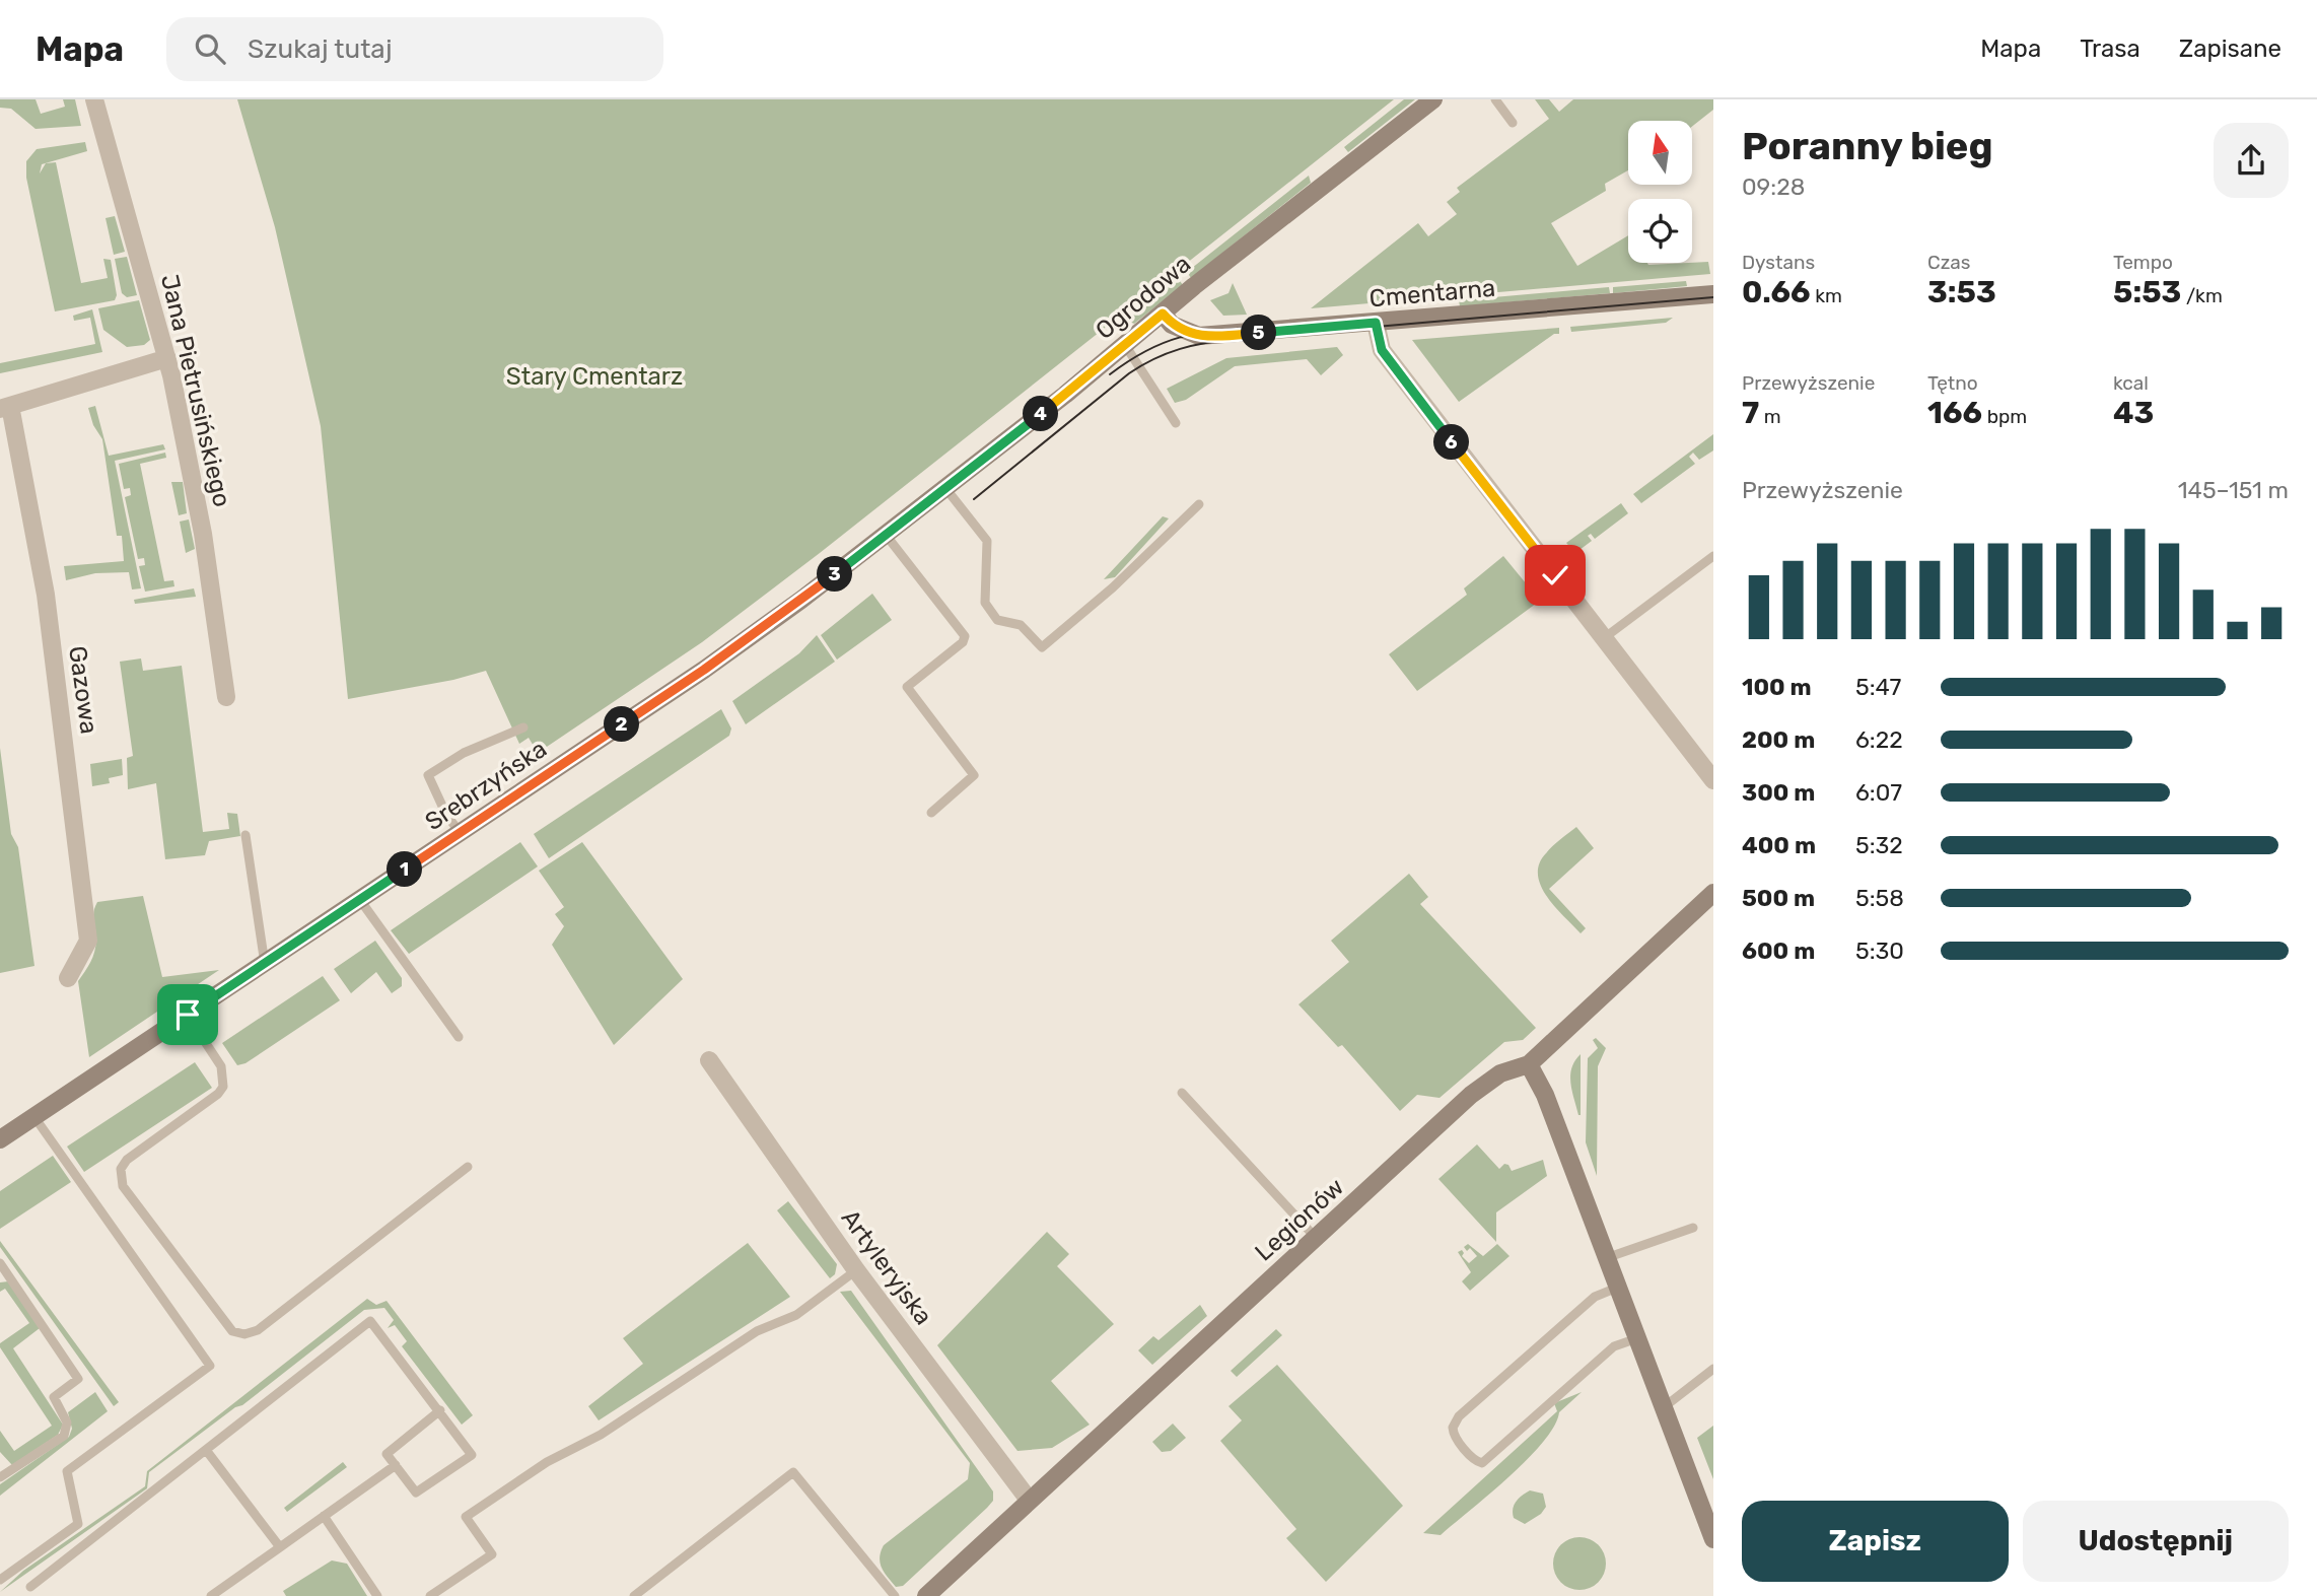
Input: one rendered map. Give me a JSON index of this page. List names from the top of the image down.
{
  "streets": {
    "street": [
      "Cmentarna",
      "Ogrodowa",
      "Jana Pietrusińskiego",
      "Gazowa",
      "Srebrzyńska",
      "Legionów",
      "Artyleryjska"
    ]
  },
  "crossings": [
    ["Cmentarna", "Ogrodowa"],
    ["Ogrodowa", "Srebrzyńska"],
    ["Legionów", "Artyleryjska"]
  ],
  "parks": ["Stary Cmentarz"],
  "north": "top",
  "page": {
    "header": "Mapa",
    "search": "Szukaj tutaj",
    "nav": ["Mapa", "Trasa", "Zapisane"],
    "heading": ["Poranny bieg", "09:28"],
    "stats": [
      ["Dystans", "0.66 km"],
      ["Czas", "3:53"],
      ["Tempo", "5:53 /km"],
      ["Przewyższenie", "7 m"],
      ["Tętno", "166 bpm"],
      ["kcal", "43"]
    ],
    "pins": [
      "5",
      "4",
      "6",
      "3",
      "2",
      "1"
    ],
    "chart": ["Przewyższenie", "145–151 m"],
    "list": [
      {
        "name": "100 m",
        "note": "5:47"
      },
      {
        "name": "200 m",
        "note": "6:22"
      },
      {
        "name": "300 m",
        "note": "6:07"
      },
      {
        "name": "400 m",
        "note": "5:32"
      },
      {
        "name": "500 m",
        "note": "5:58"
      },
      {
        "name": "600 m",
        "note": "5:30"
      }
    ],
    "buttons": ["Zapisz", "Udostępnij"]
  }
}
